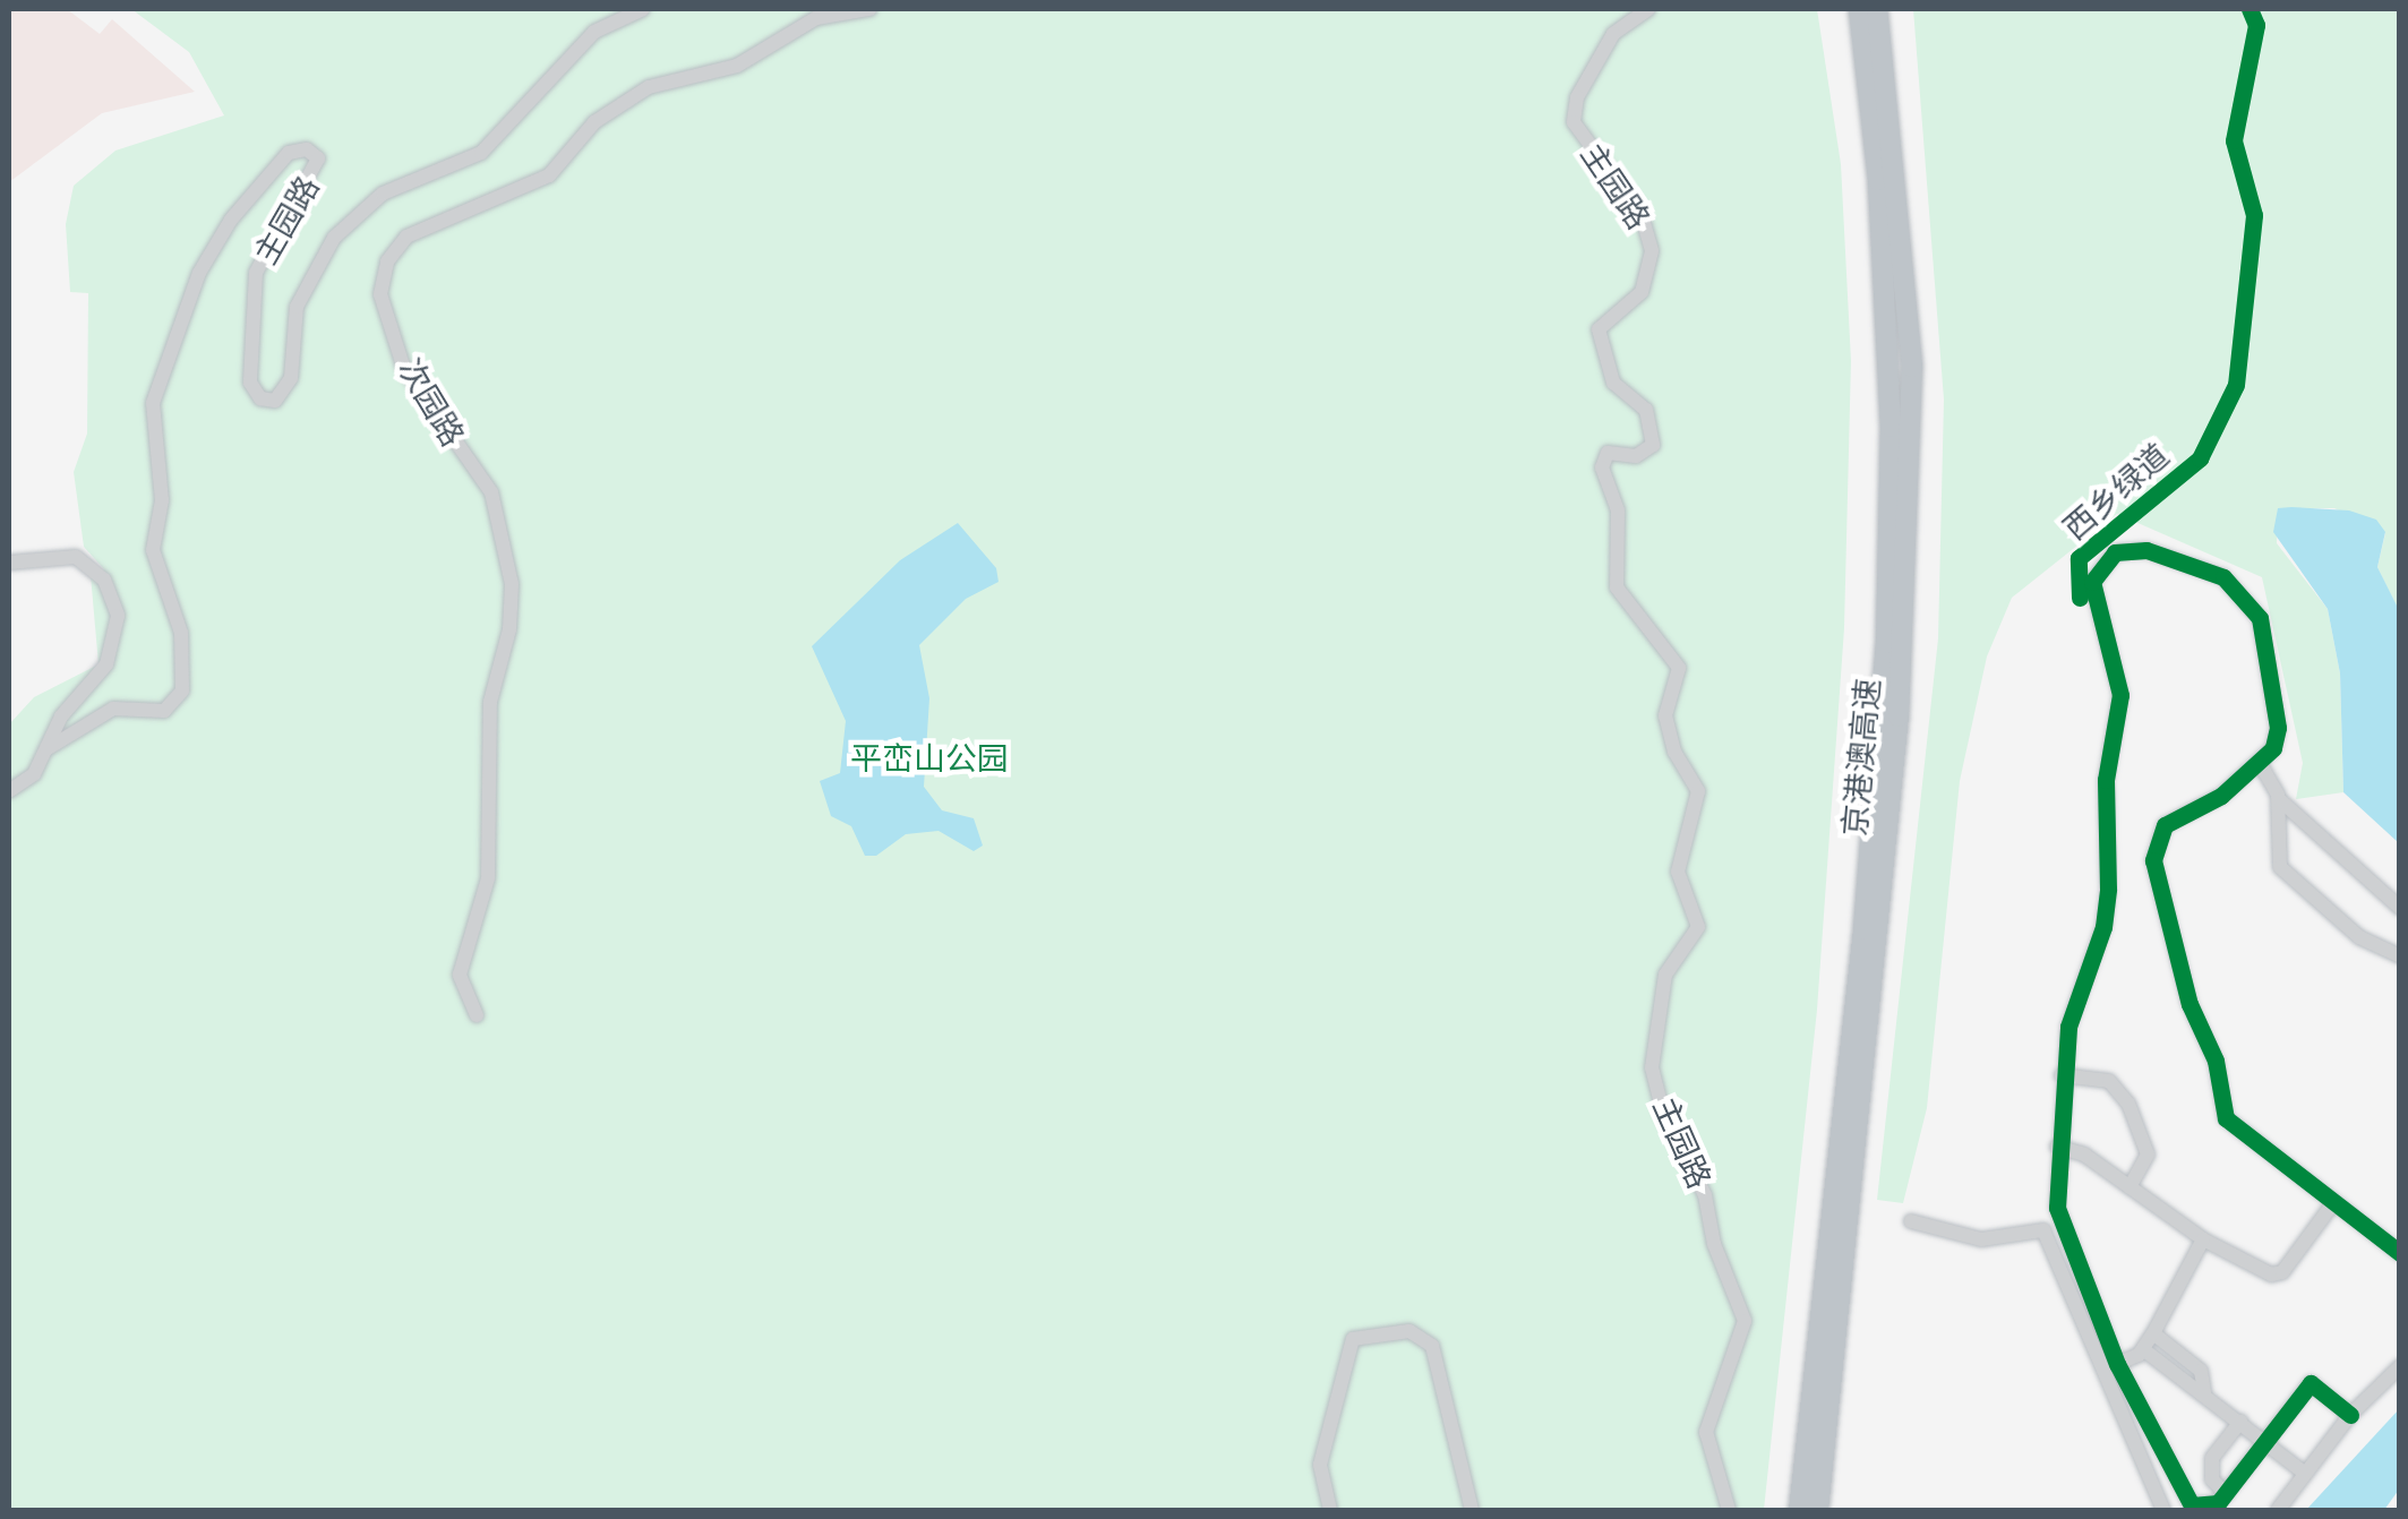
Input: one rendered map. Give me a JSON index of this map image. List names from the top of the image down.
{
  "streets": {
    "highway": ["京港澳高速"],
    "street": ["主园路", "次园路"],
    "cycle path": ["西乡绿道"]
  },
  "parks": ["平峦山公园"]
}
